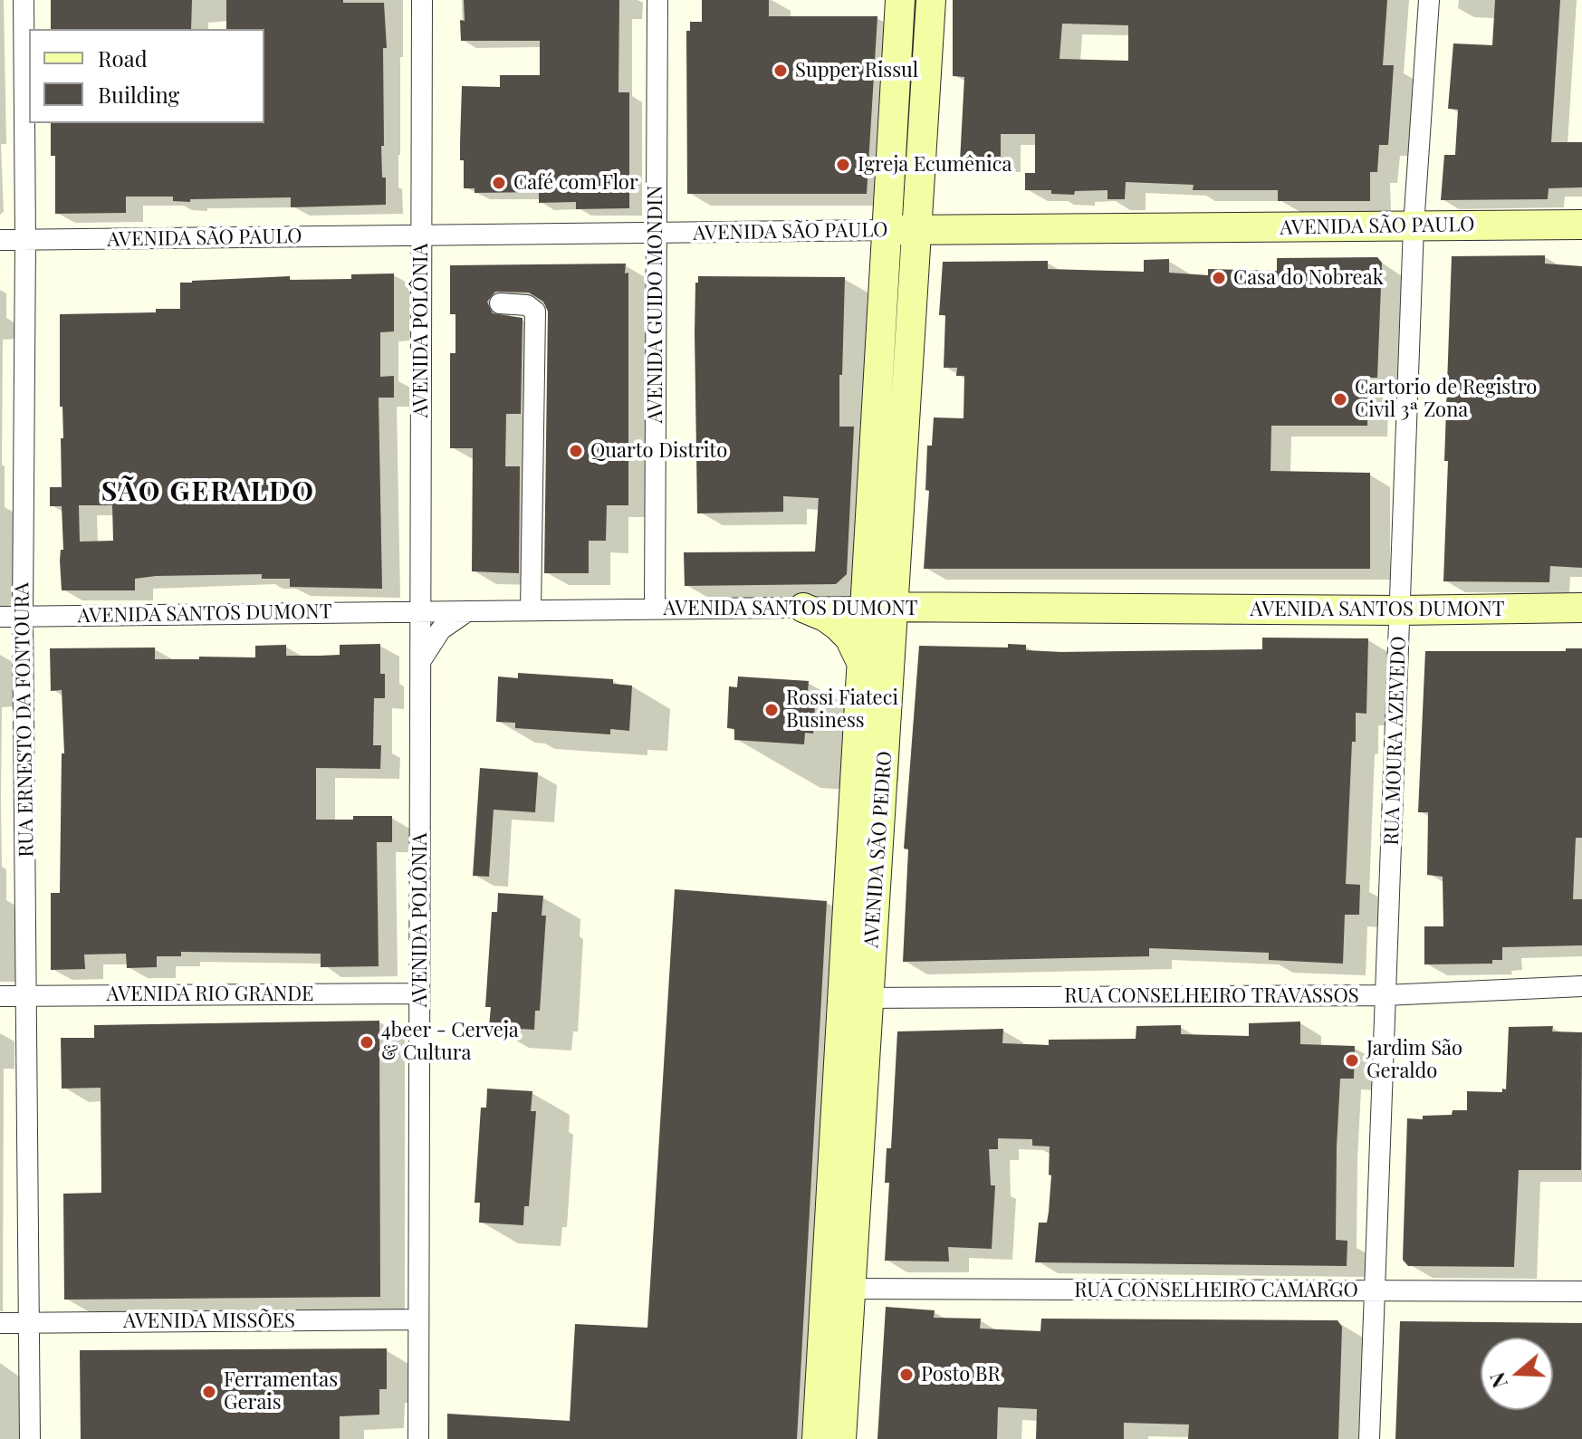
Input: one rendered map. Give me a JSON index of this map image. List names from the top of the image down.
{
  "streets": {
    "street": [
      "AVENIDA SÃO PAULO",
      "AVENIDA GUIDO MONDIN",
      "AVENIDA POLÔNIA",
      "AVENIDA SANTOS DUMONT",
      "RUA ERNESTO DA FONTOURA",
      "RUA MOURA AZEVEDO",
      "AVENIDA SÃO PEDRO",
      "AVENIDA RIO GRANDE",
      "RUA CONSELHEIRO TRAVASSOS",
      "RUA CONSELHEIRO CAMARGO",
      "AVENIDA MISSÕES"
    ]
  },
  "crossings": [
    ["AVENIDA SÃO PAULO", "AVENIDA GUIDO MONDIN"],
    ["AVENIDA SÃO PAULO", "AVENIDA POLÔNIA"],
    ["AVENIDA SÃO PAULO", "RUA ERNESTO DA FONTOURA"],
    ["AVENIDA SÃO PAULO", "RUA MOURA AZEVEDO"],
    ["AVENIDA SÃO PAULO", "AVENIDA SÃO PEDRO"],
    ["AVENIDA GUIDO MONDIN", "AVENIDA SANTOS DUMONT"],
    ["AVENIDA POLÔNIA", "AVENIDA SANTOS DUMONT"],
    ["AVENIDA POLÔNIA", "AVENIDA RIO GRANDE"],
    ["AVENIDA POLÔNIA", "AVENIDA MISSÕES"],
    ["AVENIDA SANTOS DUMONT", "RUA ERNESTO DA FONTOURA"],
    ["AVENIDA SANTOS DUMONT", "RUA MOURA AZEVEDO"],
    ["AVENIDA SANTOS DUMONT", "AVENIDA SÃO PEDRO"],
    ["RUA ERNESTO DA FONTOURA", "AVENIDA RIO GRANDE"],
    ["RUA ERNESTO DA FONTOURA", "AVENIDA MISSÕES"],
    ["RUA MOURA AZEVEDO", "RUA CONSELHEIRO TRAVASSOS"],
    ["RUA MOURA AZEVEDO", "RUA CONSELHEIRO CAMARGO"],
    ["AVENIDA SÃO PEDRO", "RUA CONSELHEIRO TRAVASSOS"],
    ["AVENIDA SÃO PEDRO", "RUA CONSELHEIRO CAMARGO"]
  ],
  "districts": ["SÃO GERALDO"],
  "places": [
    "Supper Rissul",
    "Igreja Ecumênica",
    "Café com Flor",
    "Casa do Nobreak",
    "Cartorio de Registro Civil 3ª Zona",
    "Quarto Distrito",
    "Rossi Fiateci Business",
    "4beer - Cerveja & Cultura",
    "Jardim São Geraldo",
    "Posto BR",
    "Ferramentas Gerais"
  ],
  "legend": ["Road", "Building"],
  "north": "left"
}
